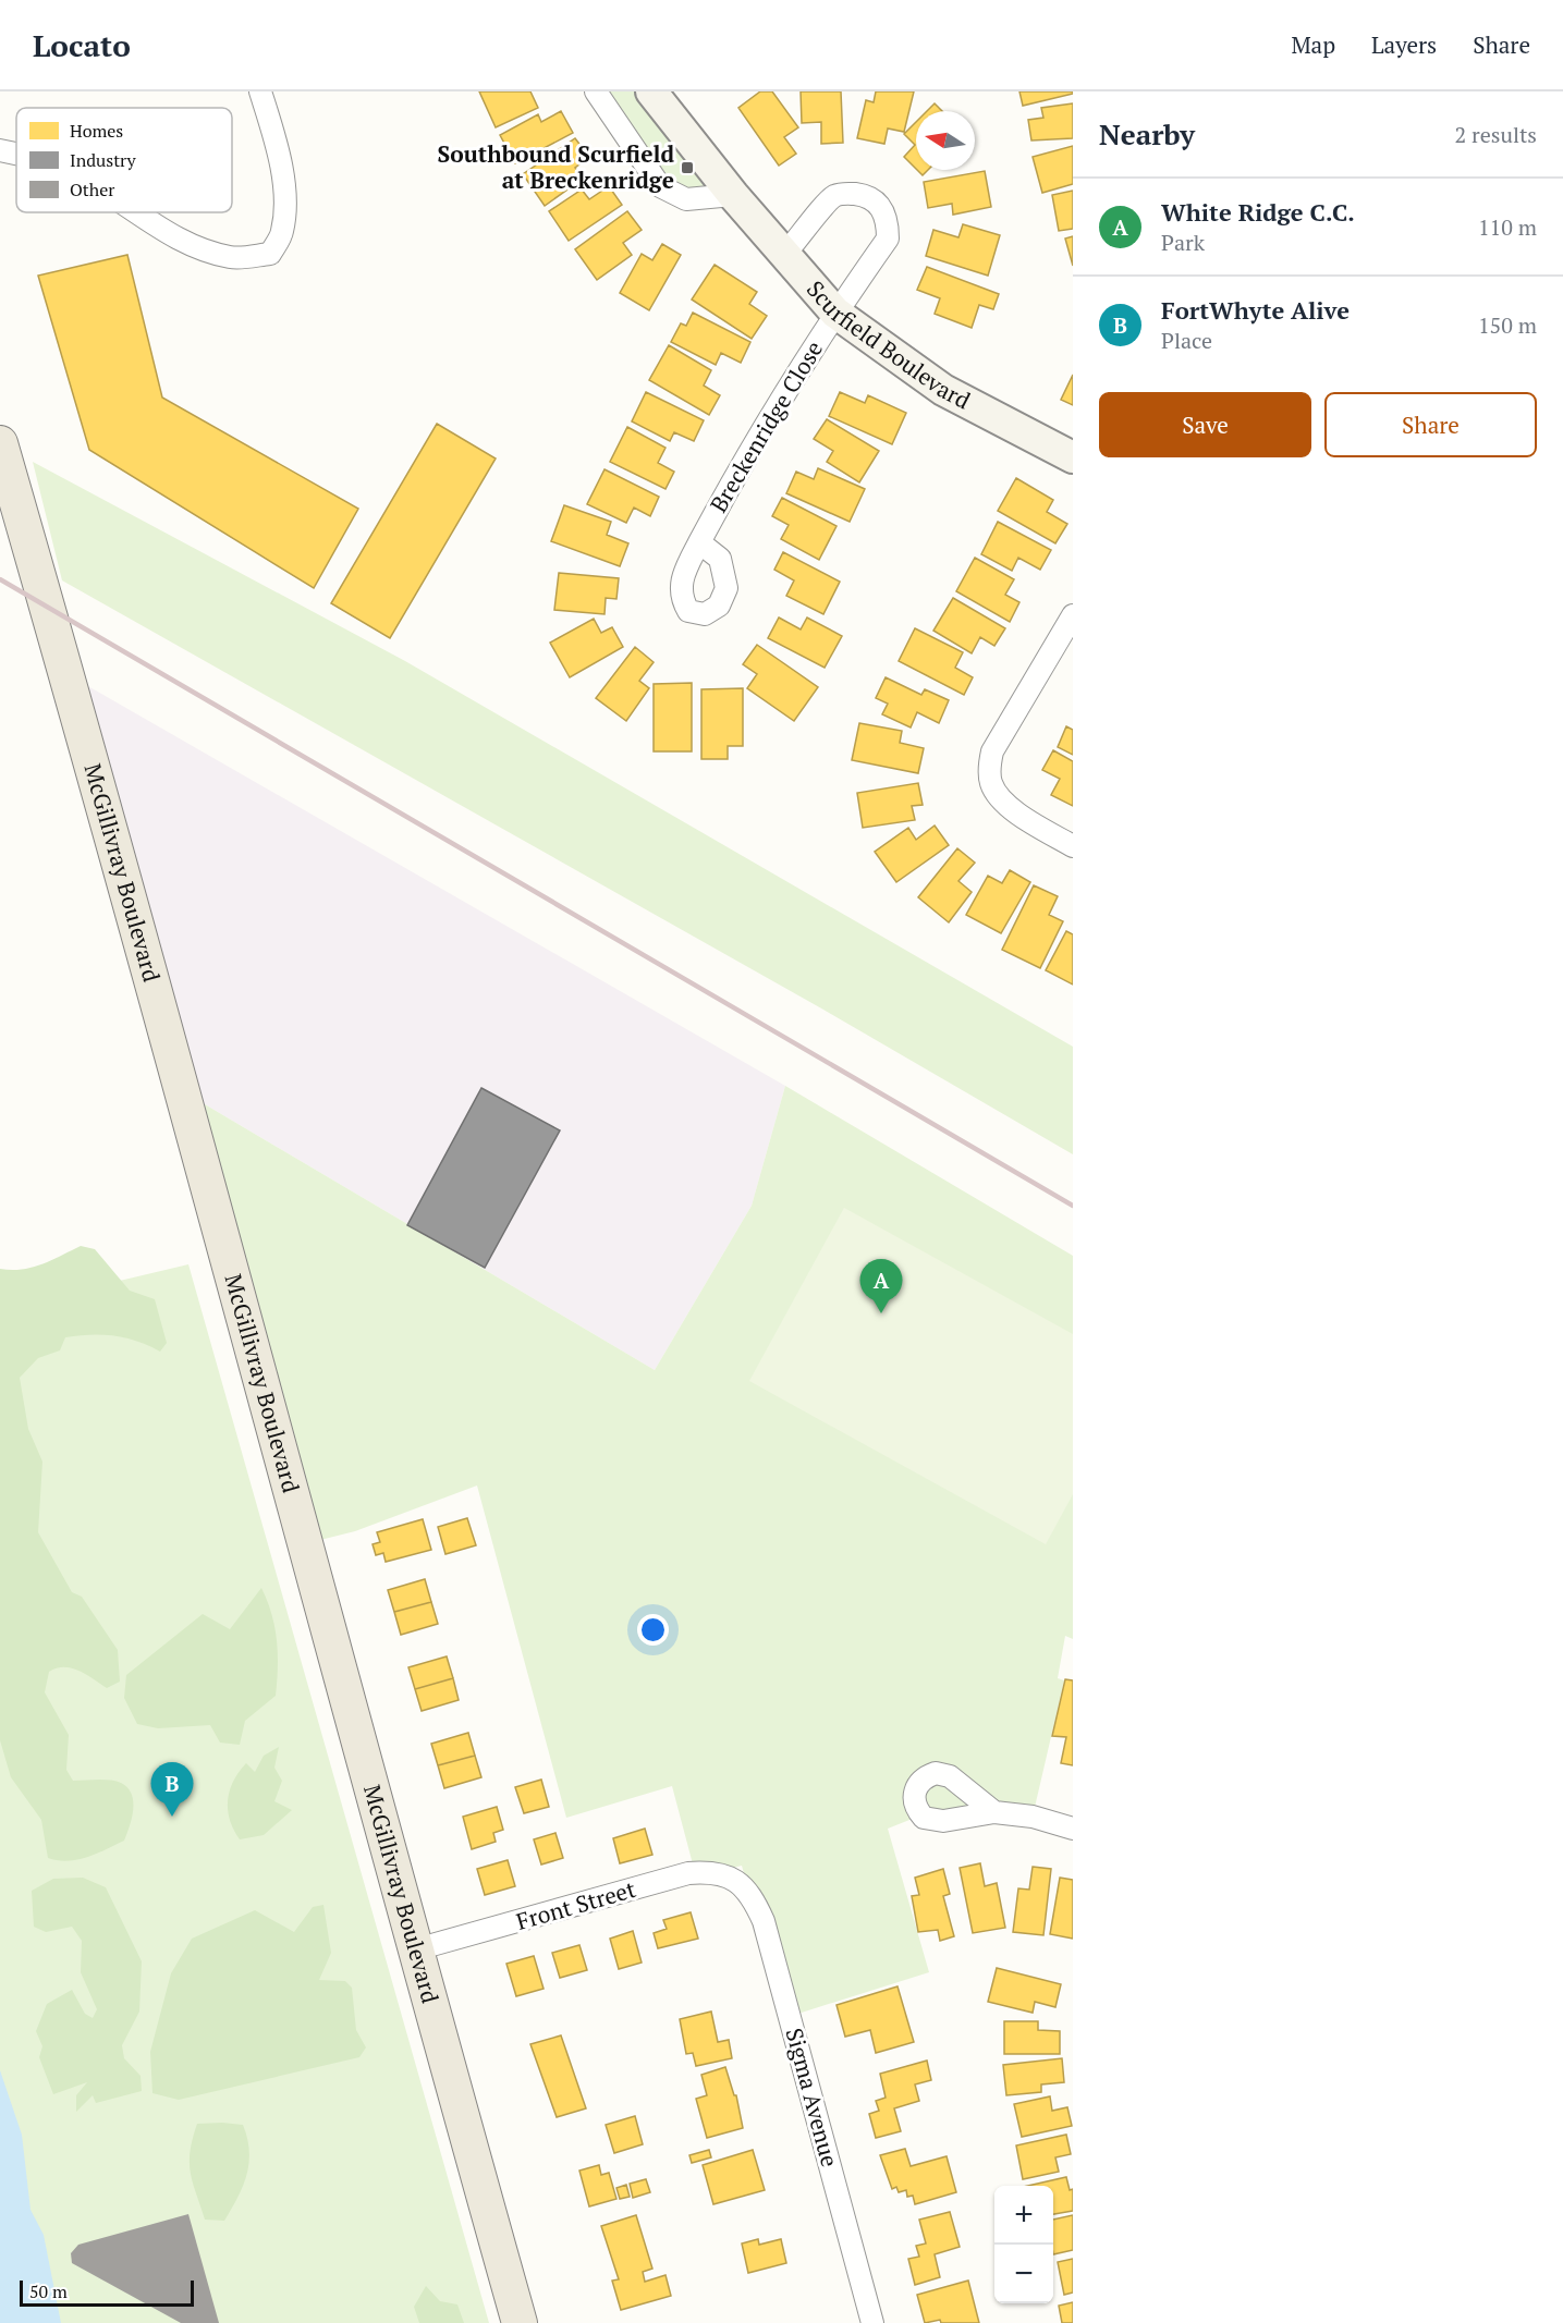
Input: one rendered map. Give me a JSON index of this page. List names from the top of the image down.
{
  "streets": {
    "main road": ["McGillivray Boulevard"],
    "street": [
      "Scurfield Boulevard",
      "Breckenridge Close",
      "Front Street",
      "Sigma Avenue"
    ]
  },
  "crossings": [
    ["Scurfield Boulevard", "Breckenridge Close"],
    ["McGillivray Boulevard", "Front Street"],
    ["Front Street", "Sigma Avenue"]
  ],
  "places": {
    "transit": ["Southbound Scurfield at Breckenridge"]
  },
  "legend": ["Homes", "Industry", "Other"],
  "scale_bar": "50 m",
  "north": "left",
  "page": {
    "header": "Locato",
    "nav": ["Map", "Layers", "Share"],
    "heading": ["Nearby", "2 results"],
    "list": [
      {
        "mark": "A",
        "name": "White Ridge C.C.",
        "note": "Park",
        "value": "110 m"
      },
      {
        "mark": "B",
        "name": "FortWhyte Alive",
        "note": "Place",
        "value": "150 m"
      }
    ],
    "buttons": ["Save", "Share"],
    "pins": ["A", "B"],
    "map_buttons": ["+", "−"],
    "scale": "50 m"
  }
}
